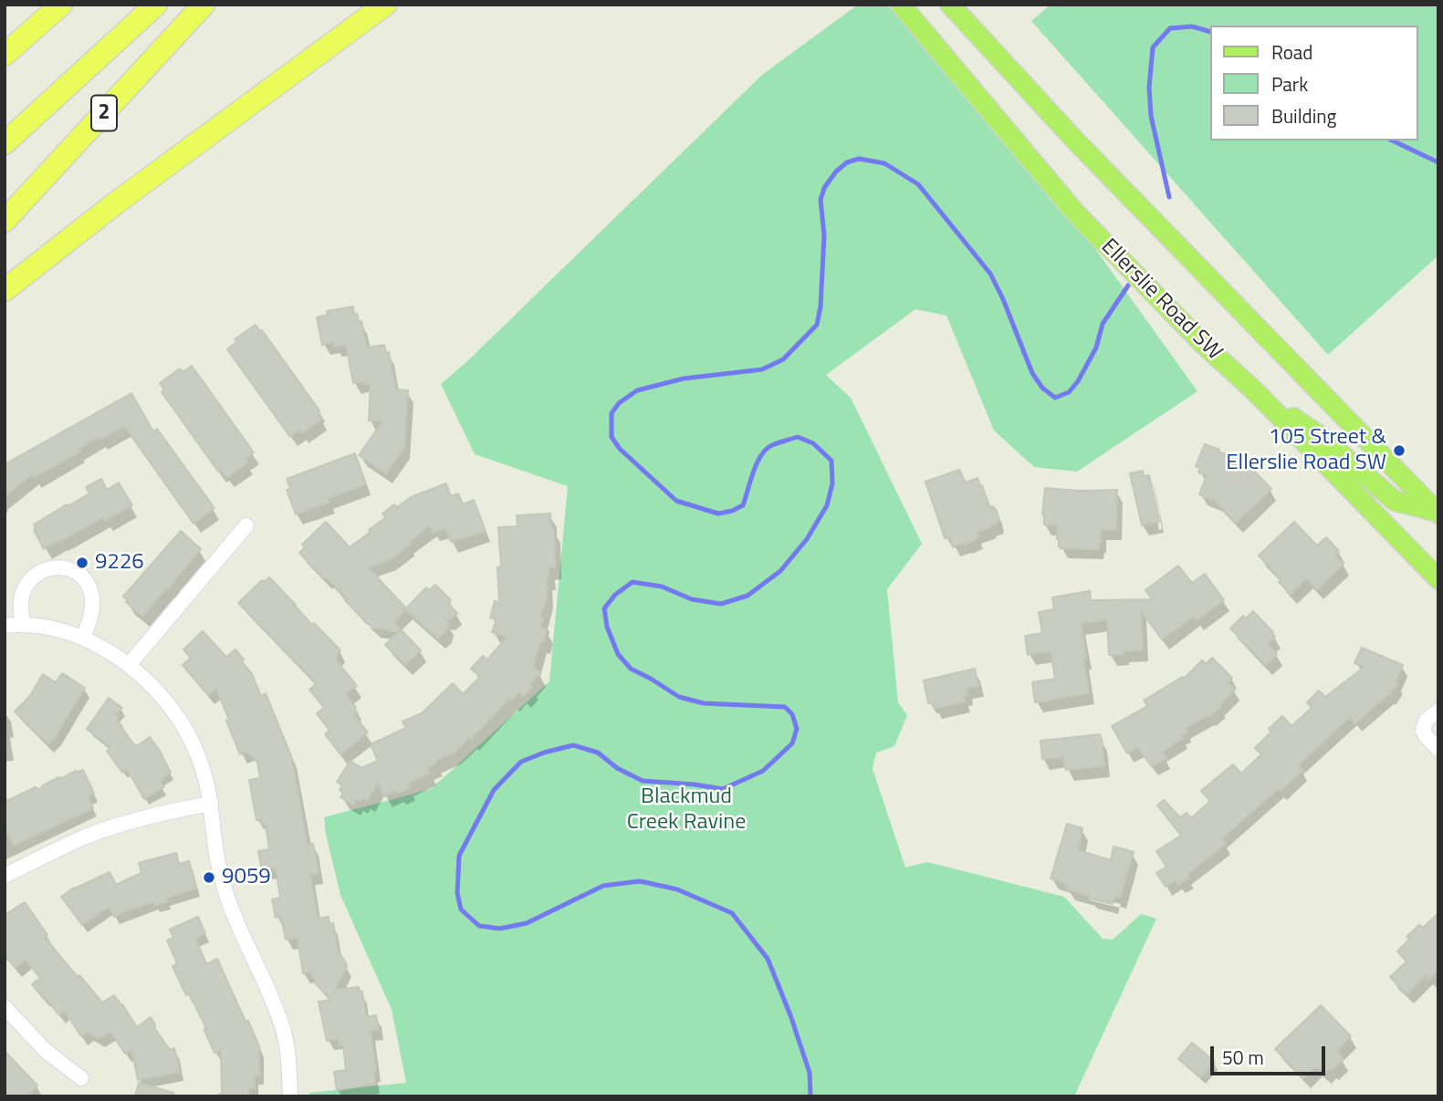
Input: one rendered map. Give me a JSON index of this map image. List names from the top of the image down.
{
  "streets": {
    "highway": ["2"],
    "main road": ["Ellerslie Road SW"]
  },
  "parks": ["Blackmud Creek Ravine"],
  "places": ["105 Street & Ellerslie Road SW", "9226", "9059"],
  "legend": ["Road", "Park", "Building"],
  "scale_bar": "50 m"
}
